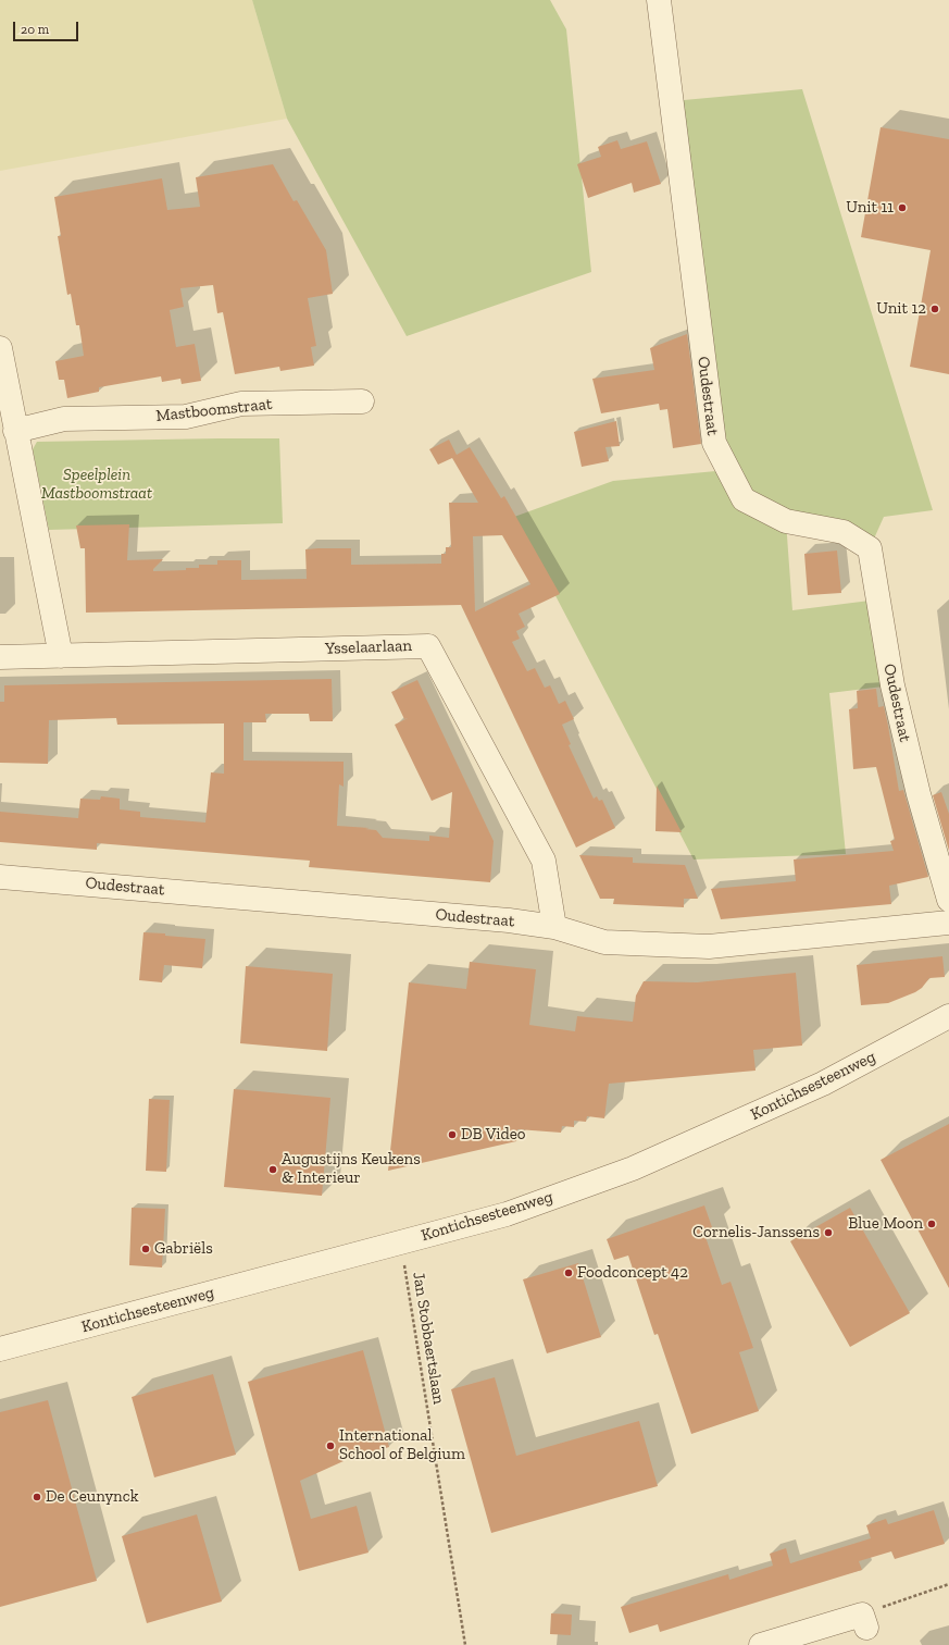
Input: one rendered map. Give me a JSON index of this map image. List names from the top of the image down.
{
  "streets": {
    "street": [
      "Oudestraat",
      "Mastboomstraat",
      "Ysselaarlaan",
      "Kontichsesteenweg"
    ],
    "path": ["Jan Stobbaertslaan"]
  },
  "crossings": [
    ["Oudestraat", "Ysselaarlaan"],
    ["Kontichsesteenweg", "Jan Stobbaertslaan"]
  ],
  "parks": ["Speelplein Mastboomstraat"],
  "places": [
    "Unit 11",
    "Unit 12",
    "DB Video",
    "Augustijns Keukens & Interieur",
    "Blue Moon",
    "Cornelis-Janssens",
    "Gabriëls",
    "Foodconcept 42",
    "International School of Belgium",
    "De Ceunynck"
  ],
  "scale_bar": "20 m"
}
